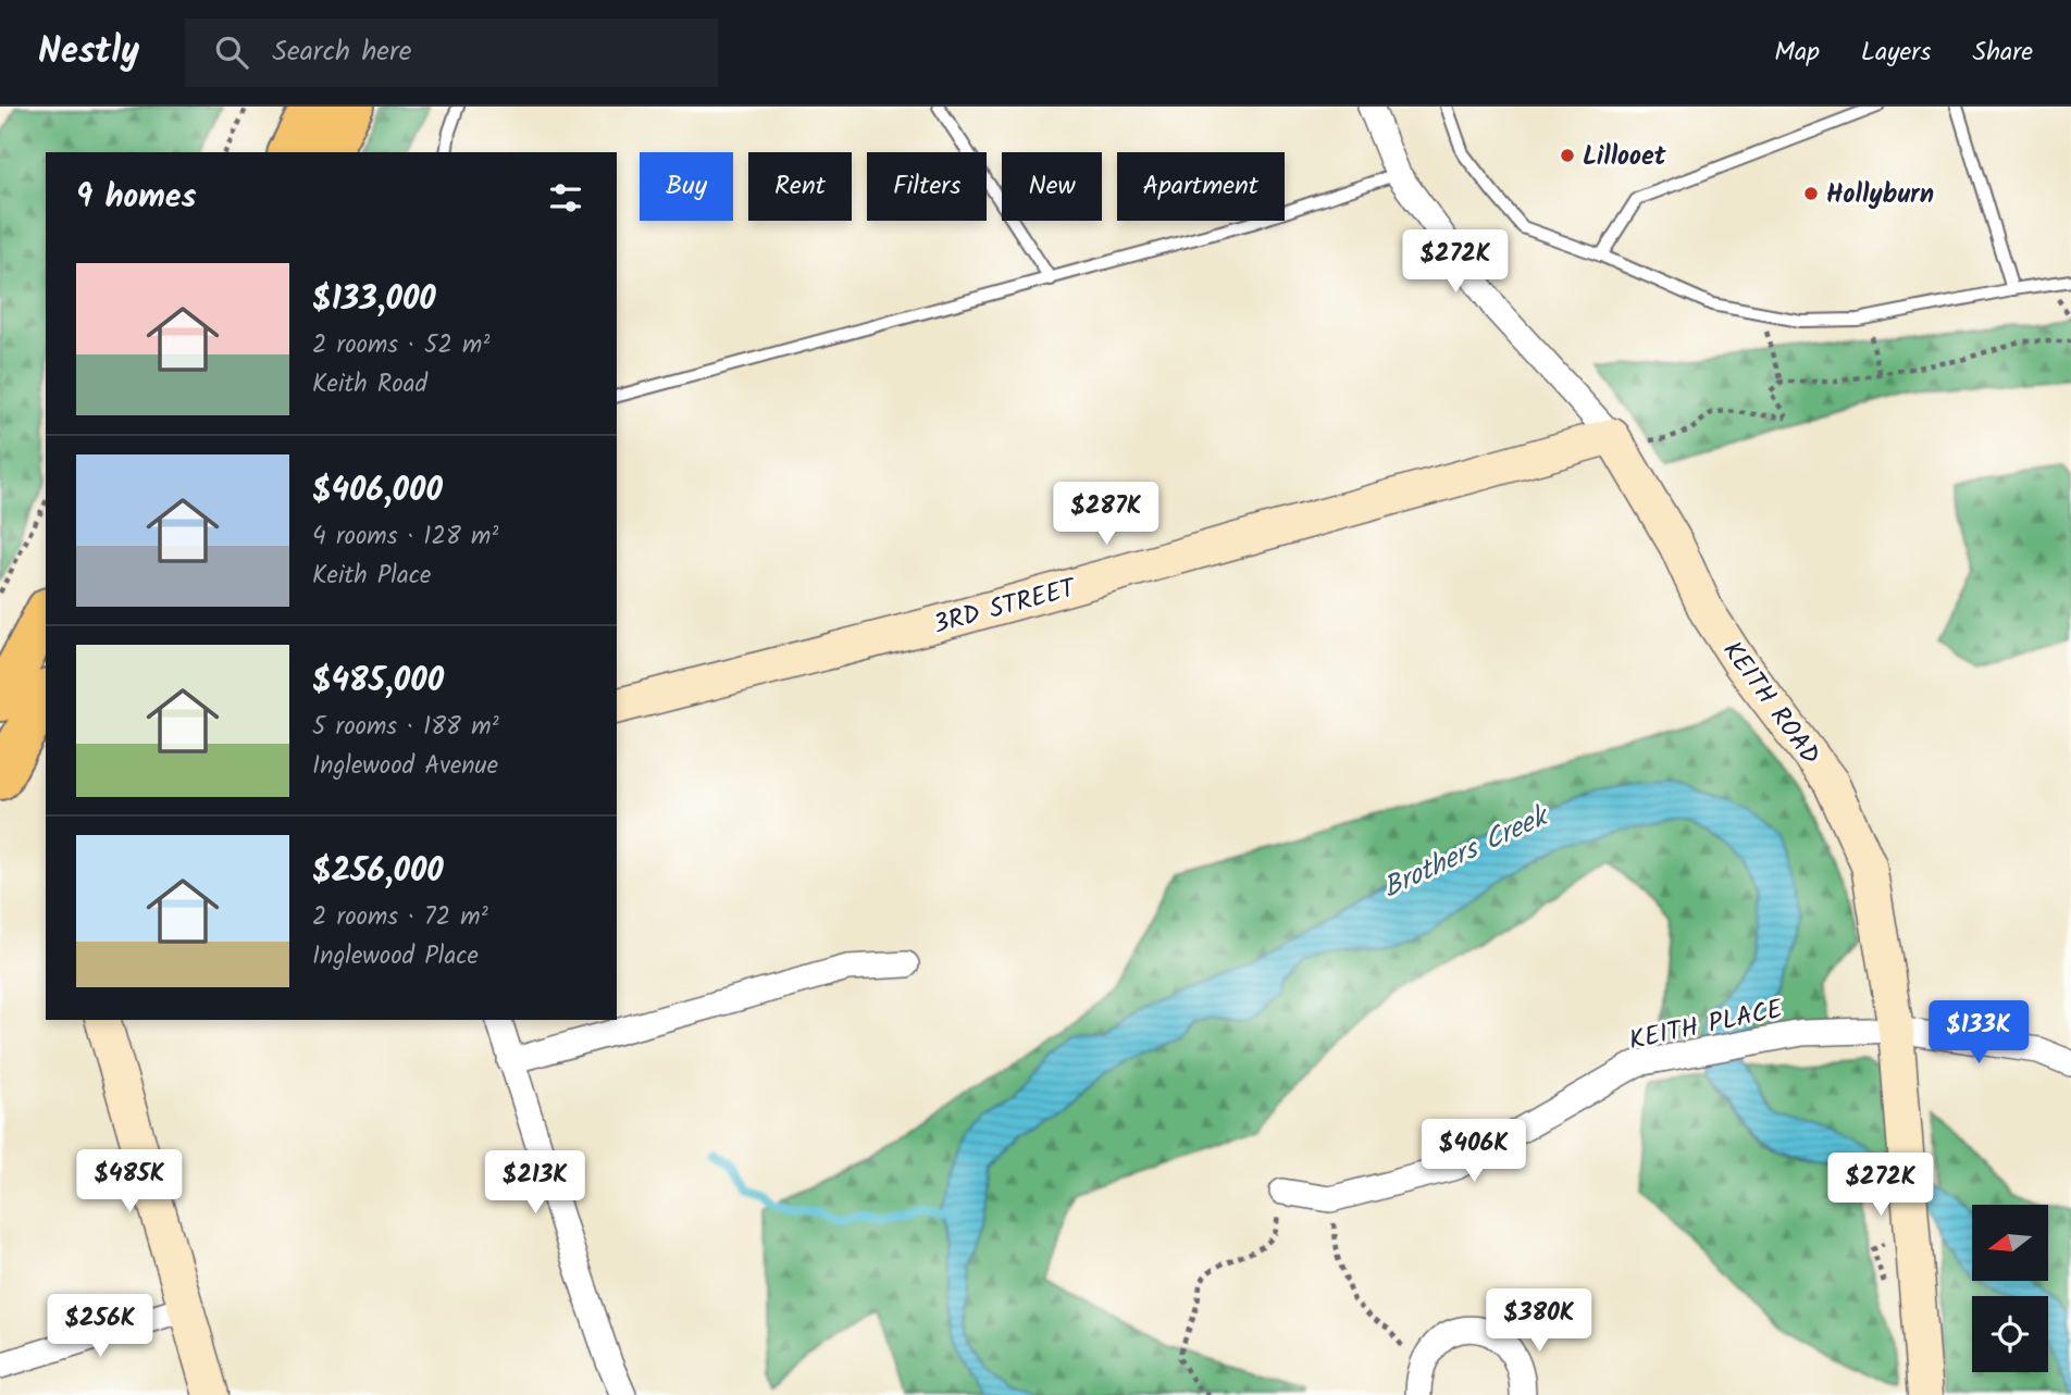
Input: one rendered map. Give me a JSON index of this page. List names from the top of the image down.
{
  "streets": {
    "street": ["3RD STREET", "KEITH ROAD", "KEITH PLACE"]
  },
  "crossings": [
    ["3RD STREET", "KEITH ROAD"],
    ["KEITH ROAD", "KEITH PLACE"]
  ],
  "water": ["Brothers Creek"],
  "places": ["Lillooet", "Hollyburn"],
  "north": "left",
  "page": {
    "header": "Nestly",
    "search": "Search here",
    "nav": ["Map", "Layers", "Share"],
    "chip": [
      "Buy",
      "Rent",
      "Filters",
      "New",
      "Apartment"
    ],
    "heading": "9 homes",
    "price": [
      "$272K",
      "$287K",
      "$133K",
      "$406K",
      "$485K",
      "$213K",
      "$272K",
      "$380K",
      "$256K"
    ],
    "list": [
      {
        "name": "$133,000",
        "note": "2 rooms · 52 m² · Keith Road"
      },
      {
        "name": "$406,000",
        "note": "4 rooms · 128 m² · Keith Place"
      },
      {
        "name": "$485,000",
        "note": "5 rooms · 188 m² · Inglewood Avenue"
      },
      {
        "name": "$256,000",
        "note": "2 rooms · 72 m² · Inglewood Place"
      }
    ]
  }
}
